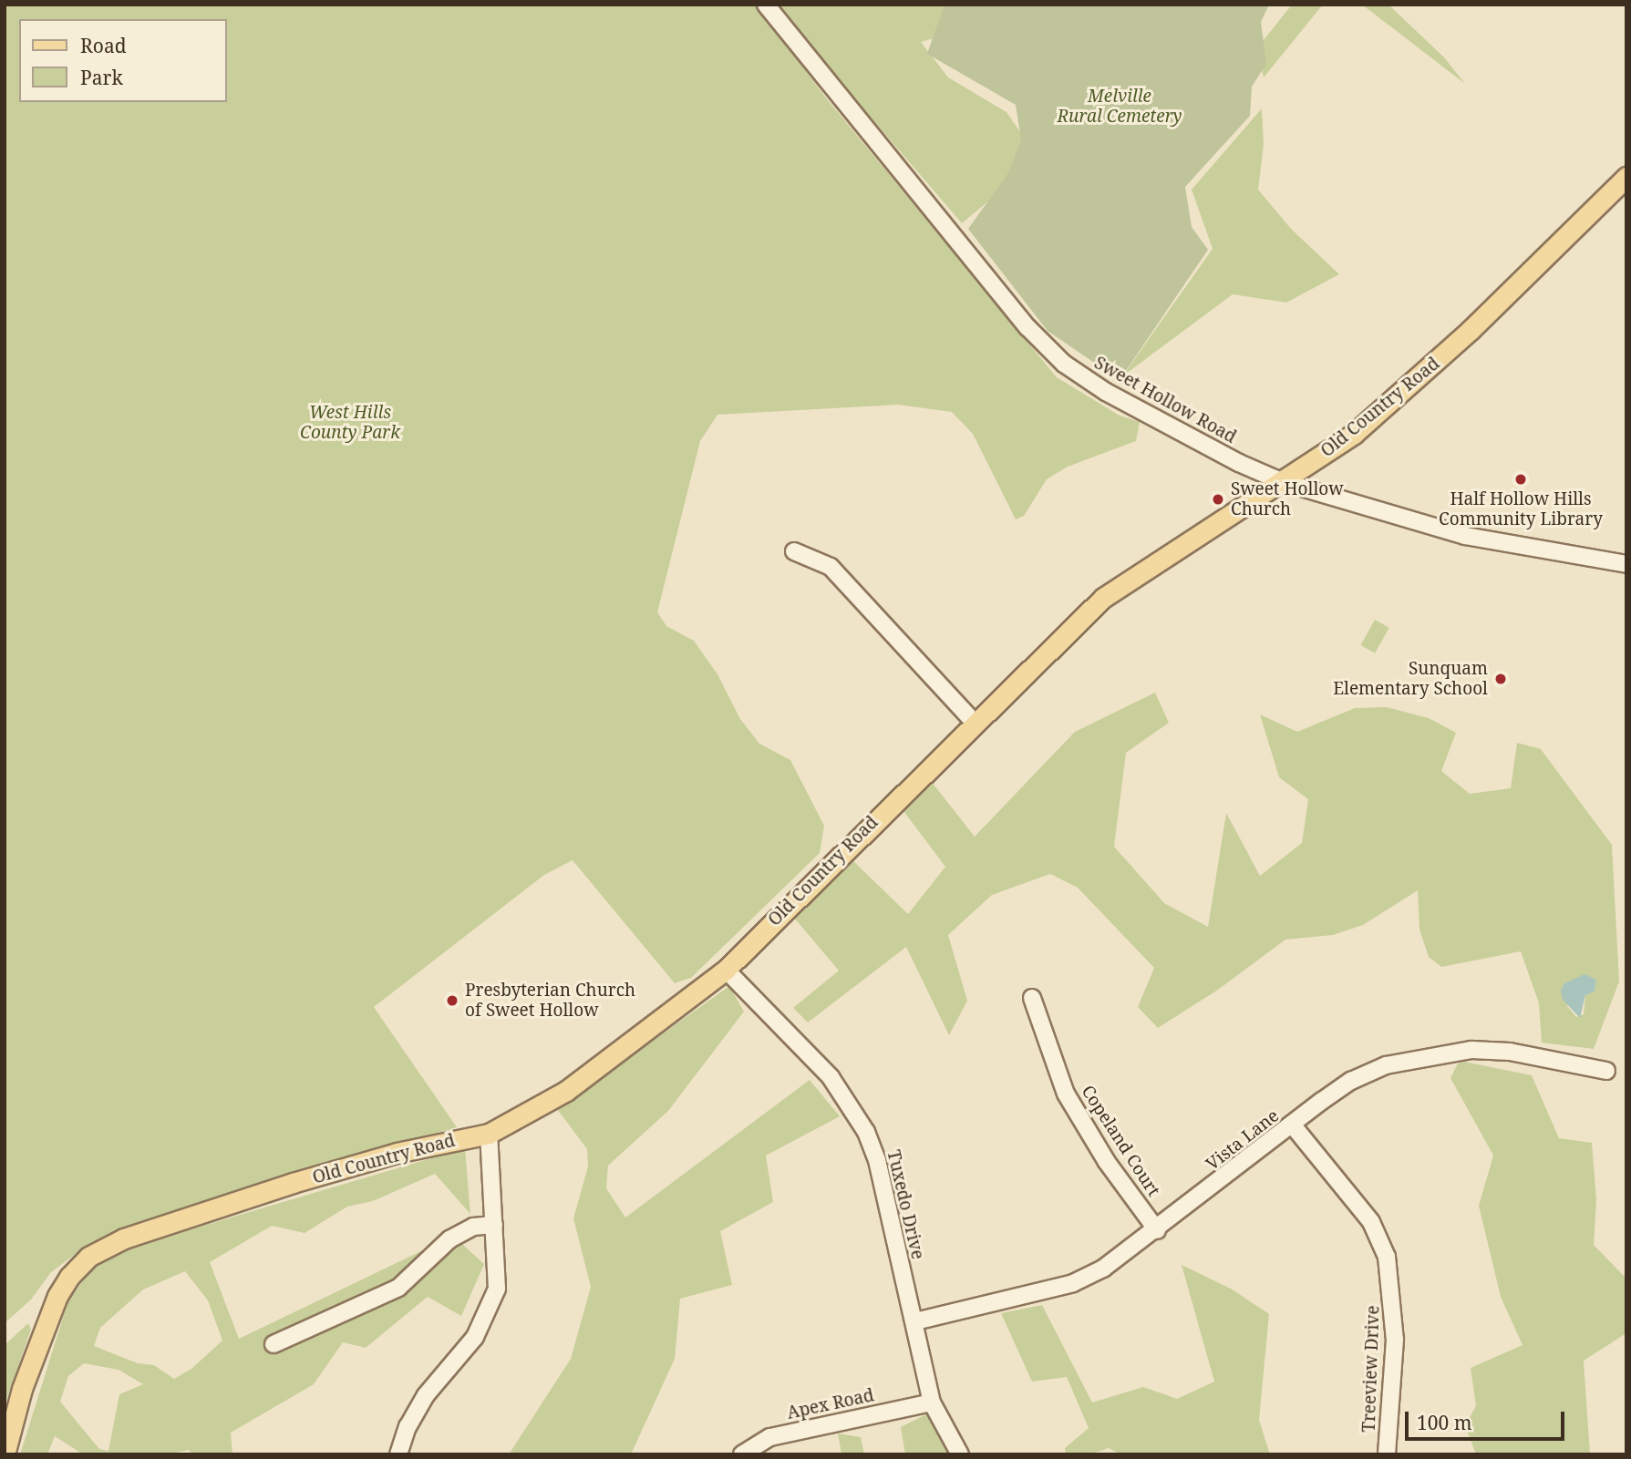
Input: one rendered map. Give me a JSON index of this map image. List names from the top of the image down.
{
  "streets": {
    "main road": ["Old Country Road"],
    "street": [
      "Sweet Hollow Road",
      "Vista Lane",
      "Copeland Court",
      "Tuxedo Drive",
      "Treeview Drive",
      "Apex Road"
    ]
  },
  "crossings": [
    ["Sweet Hollow Road", "Old Country Road"],
    ["Old Country Road", "Tuxedo Drive"],
    ["Vista Lane", "Copeland Court"],
    ["Vista Lane", "Tuxedo Drive"],
    ["Vista Lane", "Treeview Drive"],
    ["Tuxedo Drive", "Apex Road"]
  ],
  "parks": ["Melville Rural Cemetery", "West Hills County Park"],
  "places": [
    "Half Hollow Hills Community Library",
    "Sweet Hollow Church",
    "Sunquam Elementary School",
    "Presbyterian Church of Sweet Hollow"
  ],
  "legend": ["Road", "Park"],
  "scale_bar": "100 m"
}
